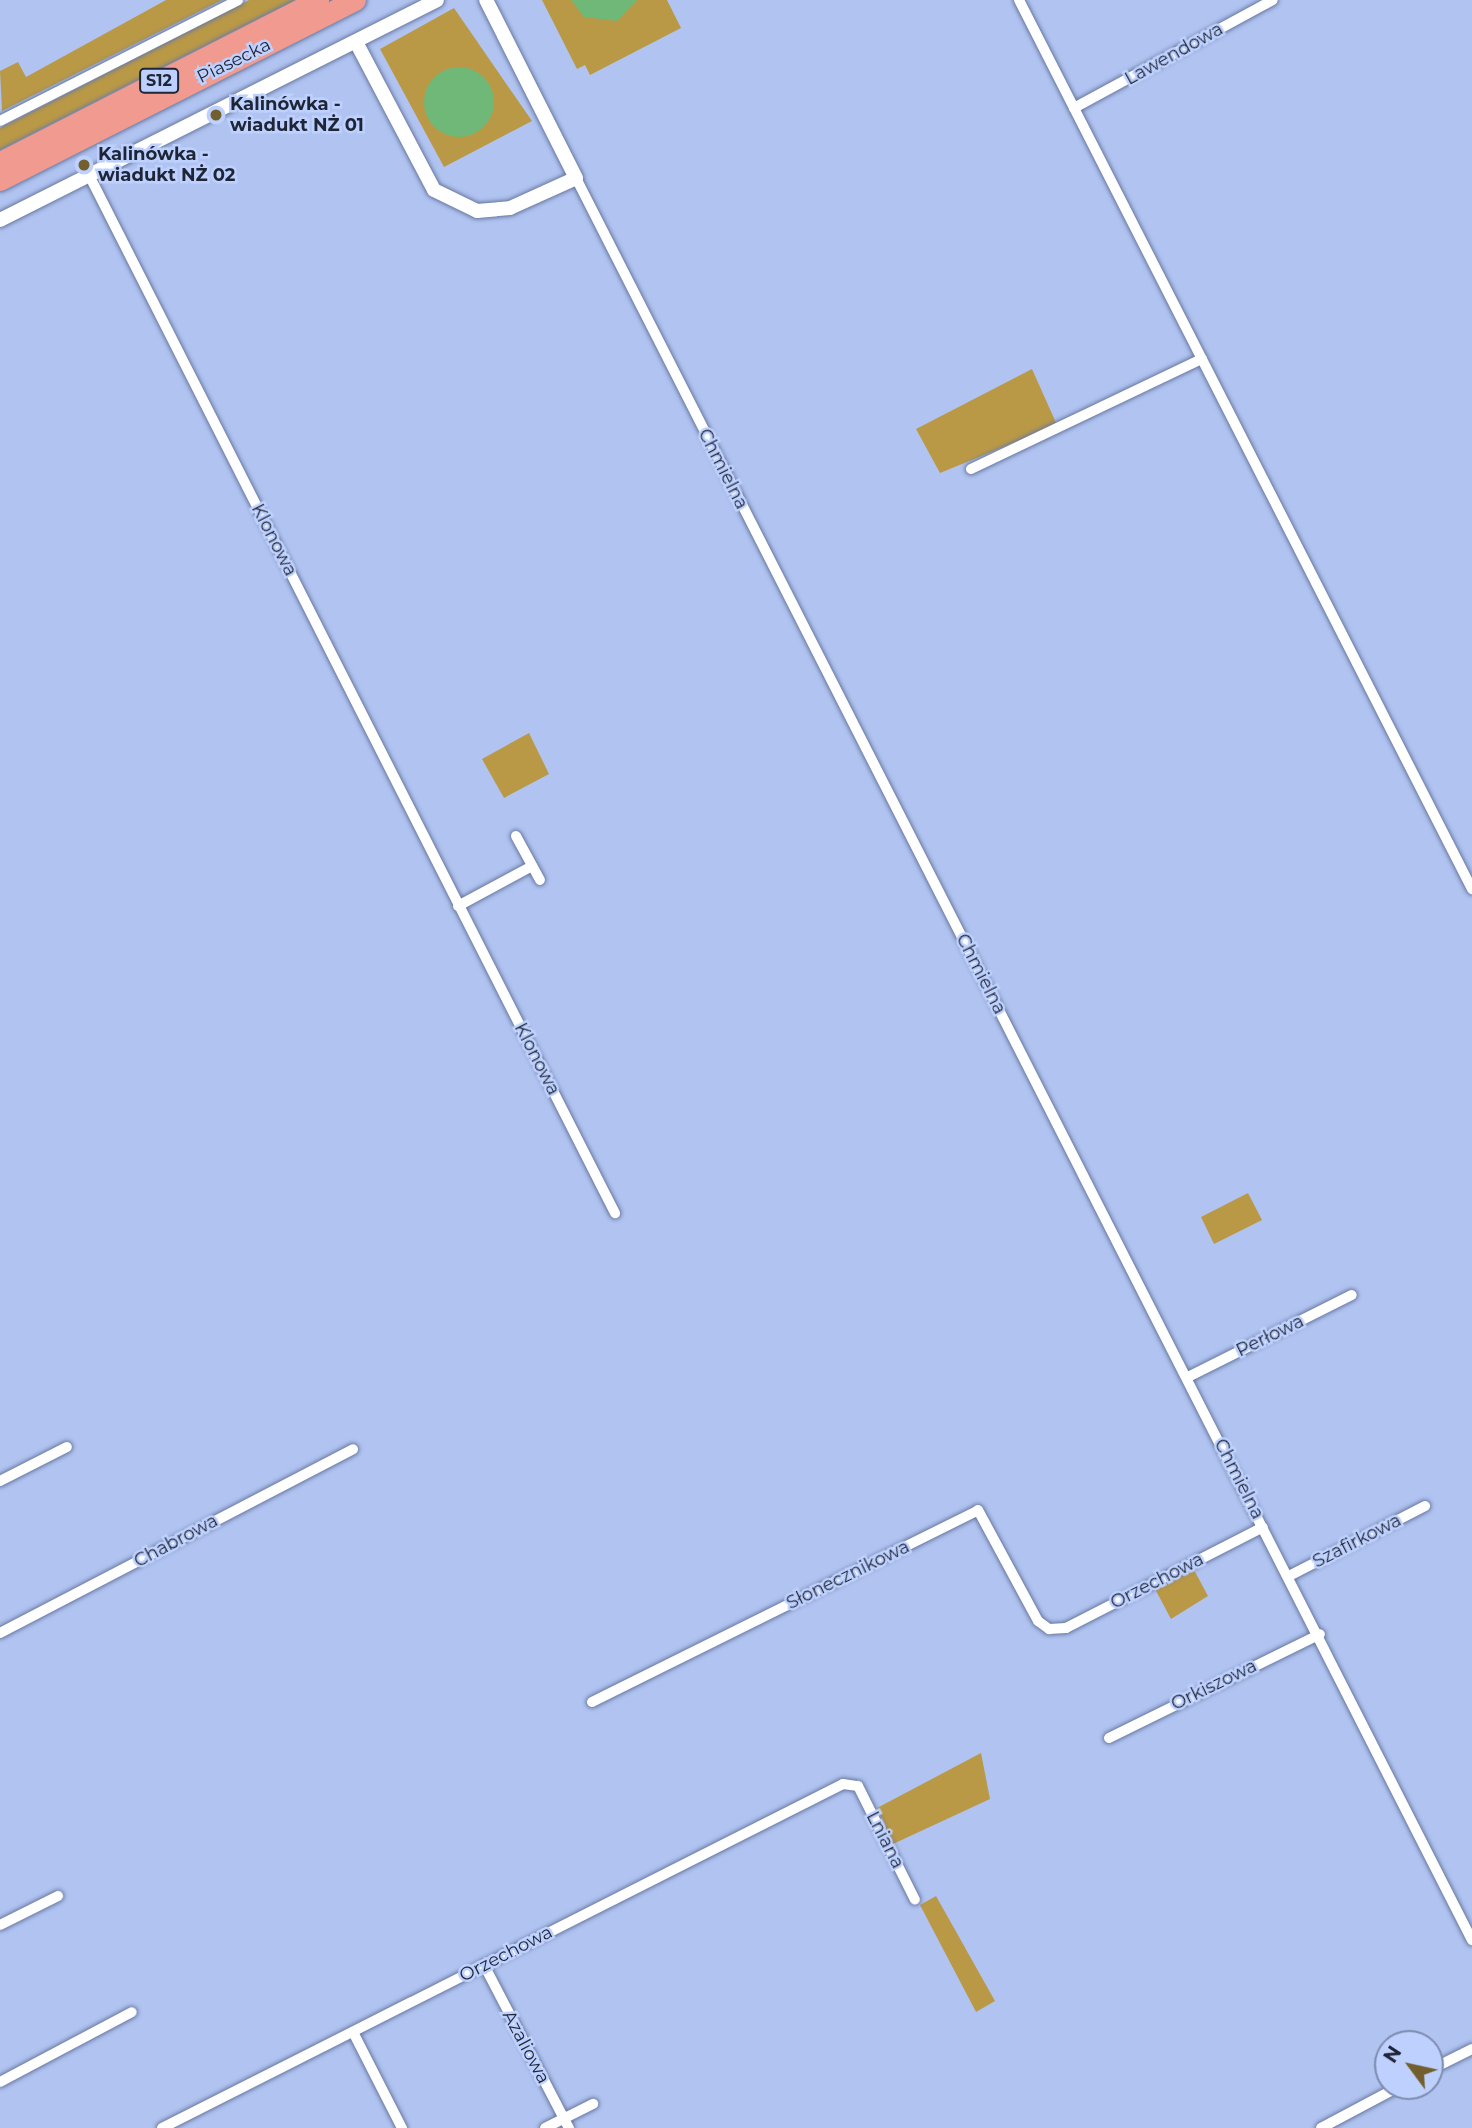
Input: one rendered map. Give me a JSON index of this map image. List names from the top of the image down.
{
  "streets": {
    "highway": ["Piasecka", "S12"],
    "street": [
      "Lawendowa",
      "Chmielna",
      "Klonowa",
      "Perłowa",
      "Chabrowa",
      "Szafirkowa",
      "Słonecznikowa",
      "Orzechowa",
      "Orkiszowa",
      "Lniana",
      "Azaliowa"
    ]
  },
  "crossings": [
    ["Chmielna", "Perłowa"],
    ["Chmielna", "Szafirkowa"],
    ["Chmielna", "Orzechowa"],
    ["Chmielna", "Orkiszowa"],
    ["Słonecznikowa", "Orzechowa"],
    ["Orzechowa", "Lniana"],
    ["Orzechowa", "Azaliowa"]
  ],
  "places": ["Kalinówka - wiadukt NŻ 01", "Kalinówka - wiadukt NŻ 02"],
  "north": "top left"
}
